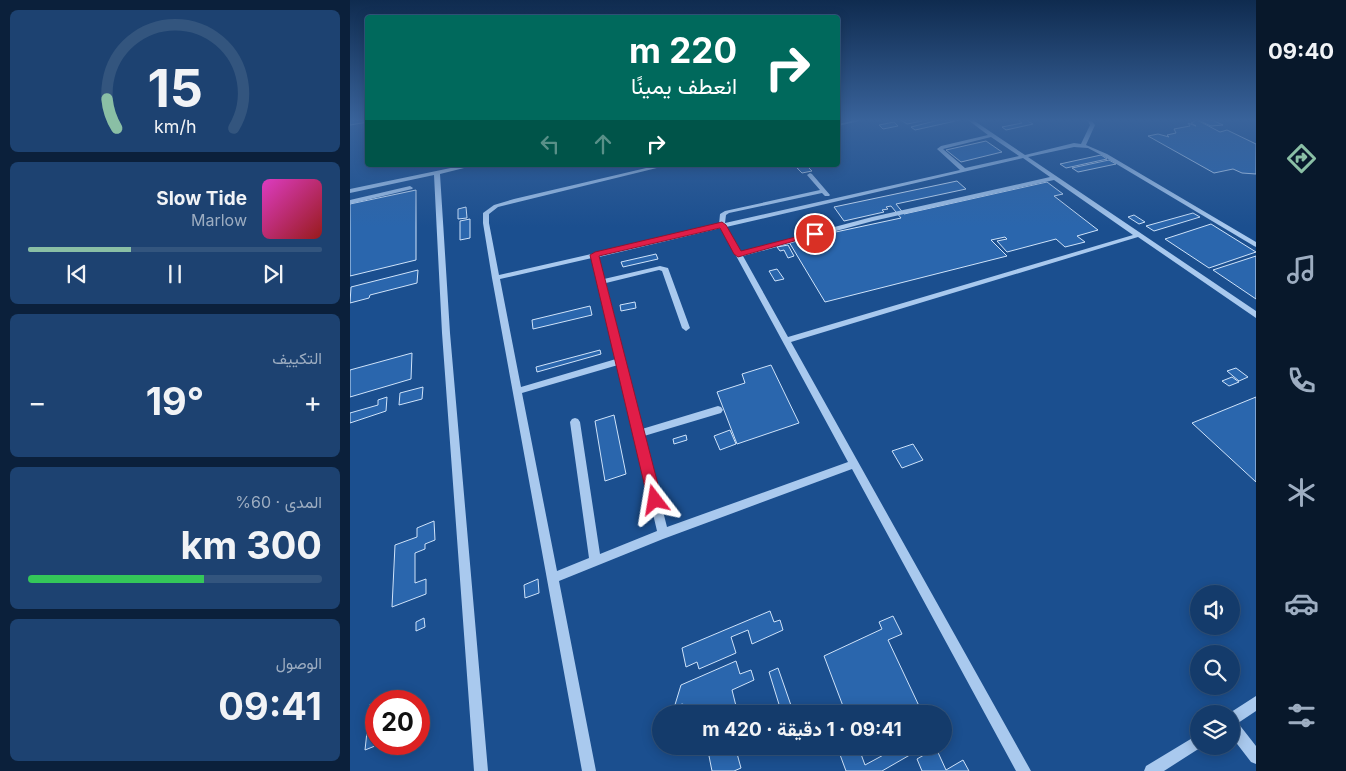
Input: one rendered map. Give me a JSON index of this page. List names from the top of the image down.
{
  "page": {
    "tabs": "09:40",
    "turn": ["220 m", "انعطف يمينًا"],
    "song": ["Slow Tide", "Marlow"],
    "tile": [
      "التكييف",
      ["المدى · 60%", "300 km"],
      ["الوصول", "09:41"]
    ],
    "heat": ["−", "19°", "+"],
    "limit": "20",
    "trip": "09:41 · 1 دقيقة · 420 m",
    "gauge": ["15", "km/h"]
  }
}
